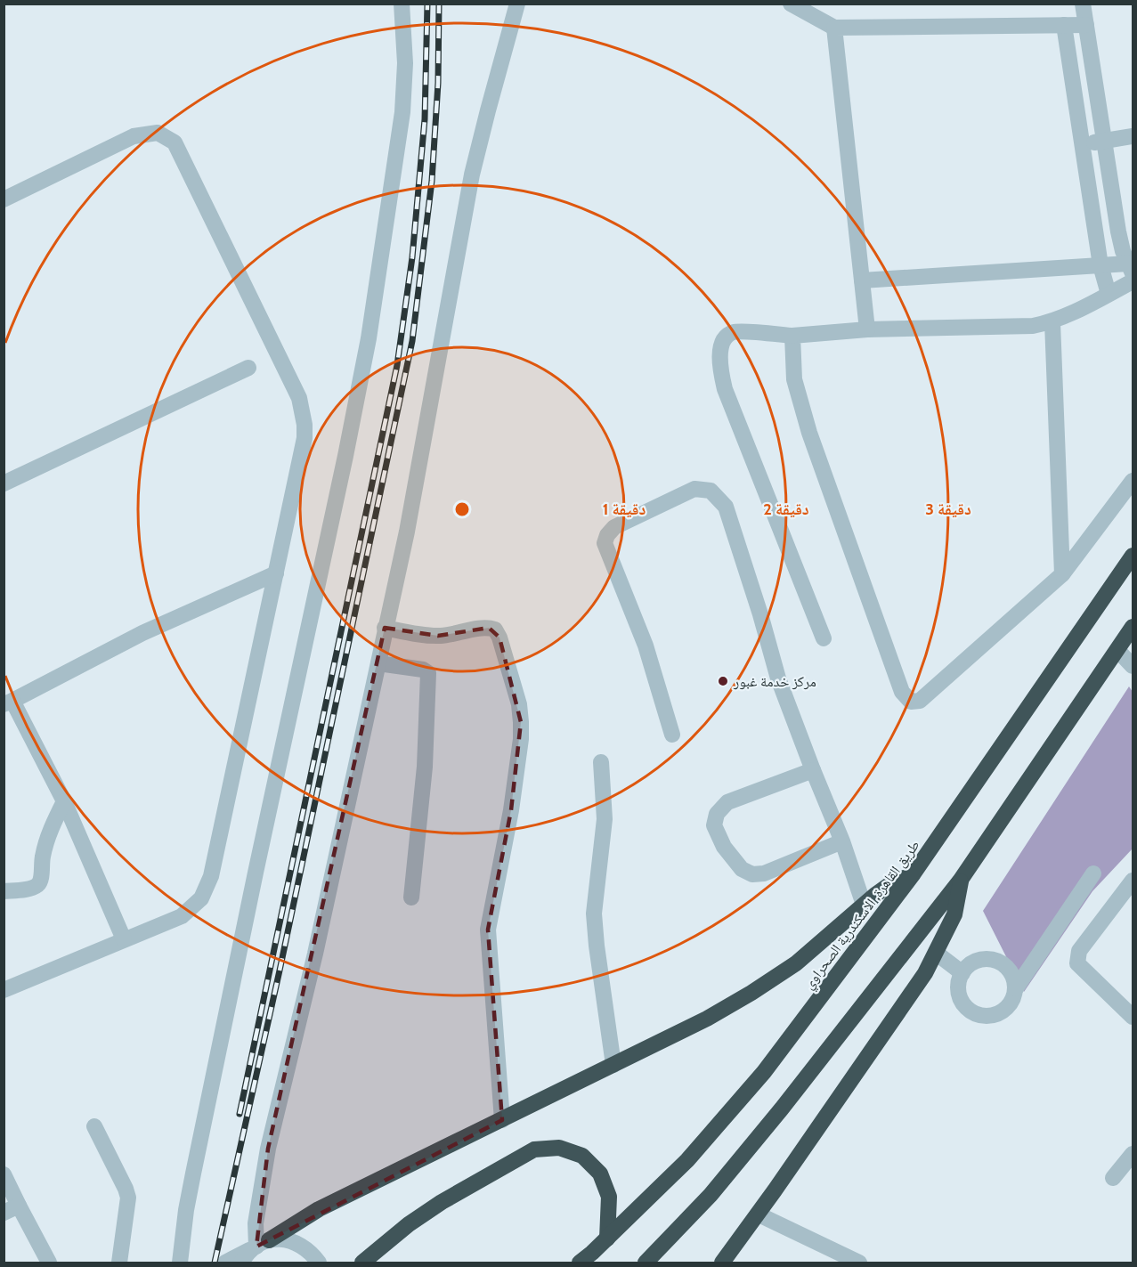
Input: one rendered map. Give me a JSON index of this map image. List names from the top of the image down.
{
  "streets": {
    "highway": ["طريق القاهرة, الاسكندرية الصحراوي"]
  },
  "places": ["مركز خدمة غبور"],
  "rings": ["1 دقيقة", "2 دقيقة", "3 دقيقة"]
}
